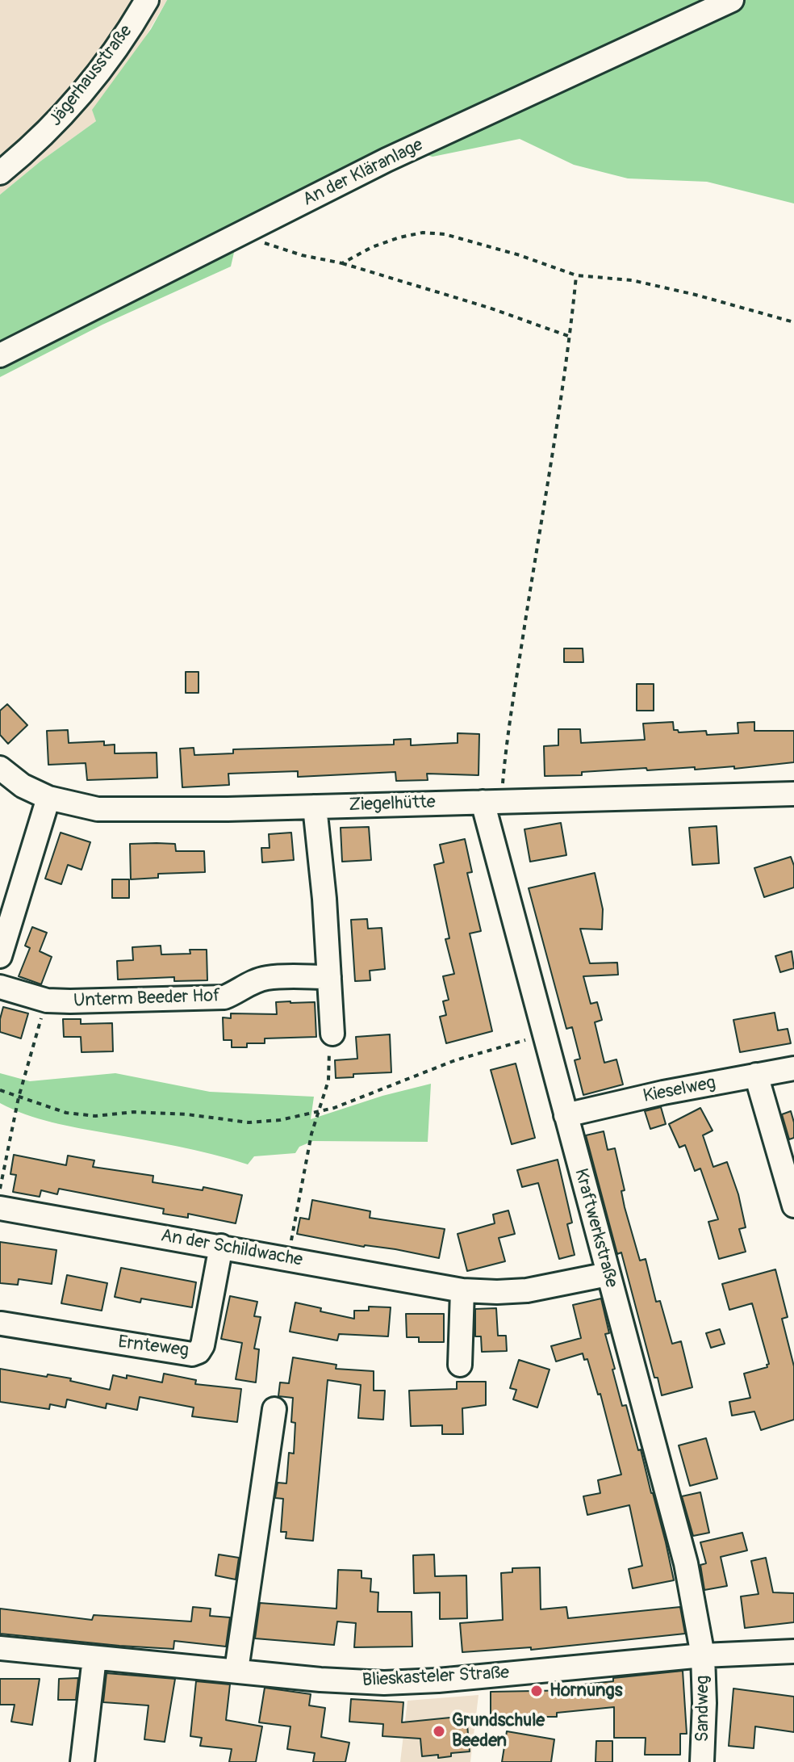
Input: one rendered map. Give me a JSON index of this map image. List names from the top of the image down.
{
  "streets": {
    "street": [
      "Jägerhausstraße",
      "An der Kläranlage",
      "Ziegelhütte",
      "Unterm Beeder Hof",
      "Kieselweg",
      "Kraftwerkstraße",
      "An der Schildwache",
      "Ernteweg",
      "Blieskasteler Straße",
      "Sandweg"
    ]
  },
  "crossings": [
    ["Ziegelhütte", "Kraftwerkstraße"],
    ["Kieselweg", "Kraftwerkstraße"],
    ["Kraftwerkstraße", "An der Schildwache"],
    ["Kraftwerkstraße", "Blieskasteler Straße"],
    ["Kraftwerkstraße", "Sandweg"],
    ["An der Schildwache", "Ernteweg"],
    ["Blieskasteler Straße", "Sandweg"]
  ],
  "places": ["Hornungs", "Grundschule Beeden"]
}
